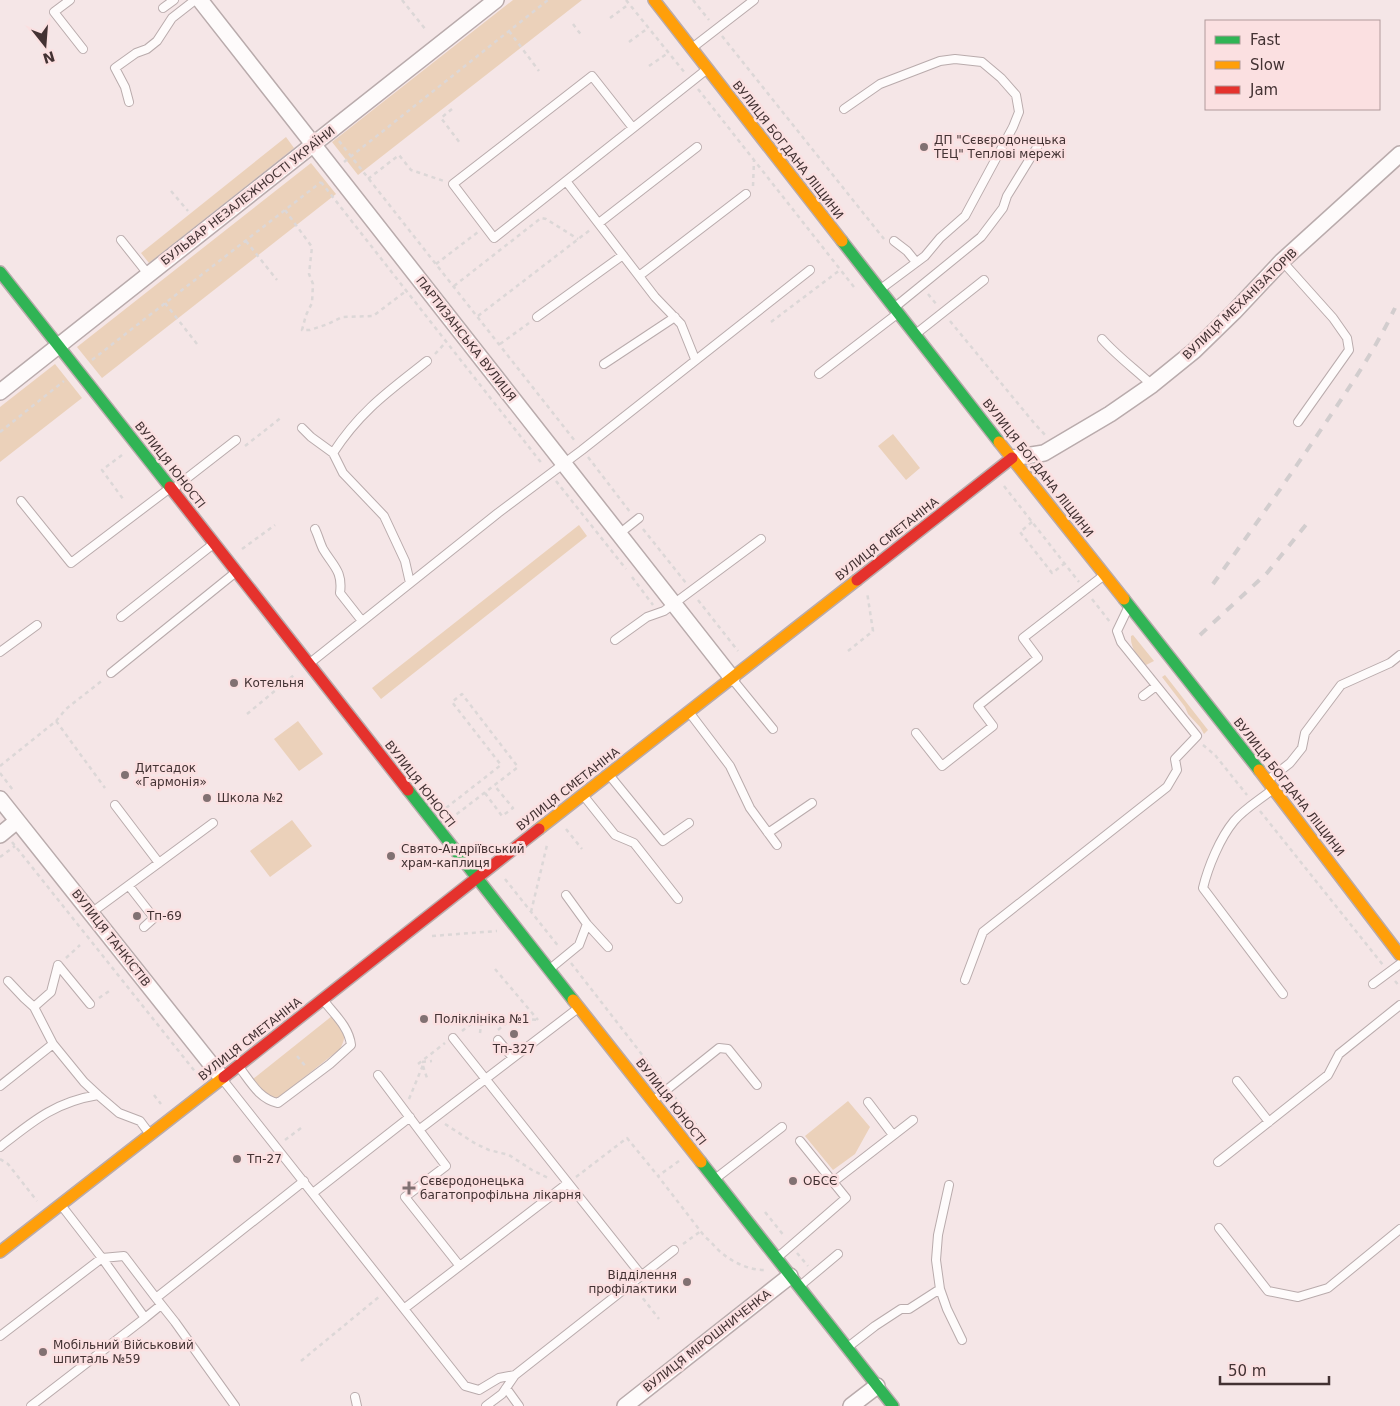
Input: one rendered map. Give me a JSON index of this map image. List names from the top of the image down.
{
  "streets": {
    "street": [
      "ВУЛИЦЯ БОГДАНА ЛІЩИНИ",
      "БУЛЬВАР НЕЗАЛЕЖНОСТІ УКРАЇНИ",
      "ВУЛИЦЯ МЕХАНІЗАТОРІВ",
      "ПАРТИЗАНСЬКА ВУЛИЦЯ",
      "ВУЛИЦЯ ЮНОСТІ",
      "ВУЛИЦЯ СМЕТАНІНА",
      "ВУЛИЦЯ ТАНКІСТІВ",
      "ВУЛИЦЯ МІРОШНИЧЕНКА"
    ]
  },
  "crossings": [
    ["ВУЛИЦЯ БОГДАНА ЛІЩИНИ", "ВУЛИЦЯ МЕХАНІЗАТОРІВ"],
    ["ВУЛИЦЯ БОГДАНА ЛІЩИНИ", "ВУЛИЦЯ СМЕТАНІНА"],
    ["БУЛЬВАР НЕЗАЛЕЖНОСТІ УКРАЇНИ", "ПАРТИЗАНСЬКА ВУЛИЦЯ"],
    ["БУЛЬВАР НЕЗАЛЕЖНОСТІ УКРАЇНИ", "ВУЛИЦЯ ЮНОСТІ"],
    ["ВУЛИЦЯ МЕХАНІЗАТОРІВ", "ВУЛИЦЯ СМЕТАНІНА"],
    ["ПАРТИЗАНСЬКА ВУЛИЦЯ", "ВУЛИЦЯ СМЕТАНІНА"],
    ["ВУЛИЦЯ ЮНОСТІ", "ВУЛИЦЯ СМЕТАНІНА"],
    ["ВУЛИЦЯ ЮНОСТІ", "ВУЛИЦЯ МІРОШНИЧЕНКА"],
    ["ВУЛИЦЯ СМЕТАНІНА", "ВУЛИЦЯ ТАНКІСТІВ"]
  ],
  "places": {
    "other": [
      "ДП \"Сєвєродонецька ТЕЦ\" Теплові мережі",
      "Котельня",
      "Дитсадок «Гармонія»",
      "Школа №2",
      "Свято-Андріївський храм-каплиця",
      "Тп-69",
      "Поліклініка №1",
      "Тп-327",
      "Тп-27",
      "ОБСЄ",
      "Відділення профілактики",
      "Мобільний Військовий шпиталь №59"
    ],
    "health": ["Сєвєродонецька багатопрофільна лікарня"]
  },
  "legend": ["Fast", "Slow", "Jam"],
  "scale_bar": "50 m",
  "north": "bottom"
}
